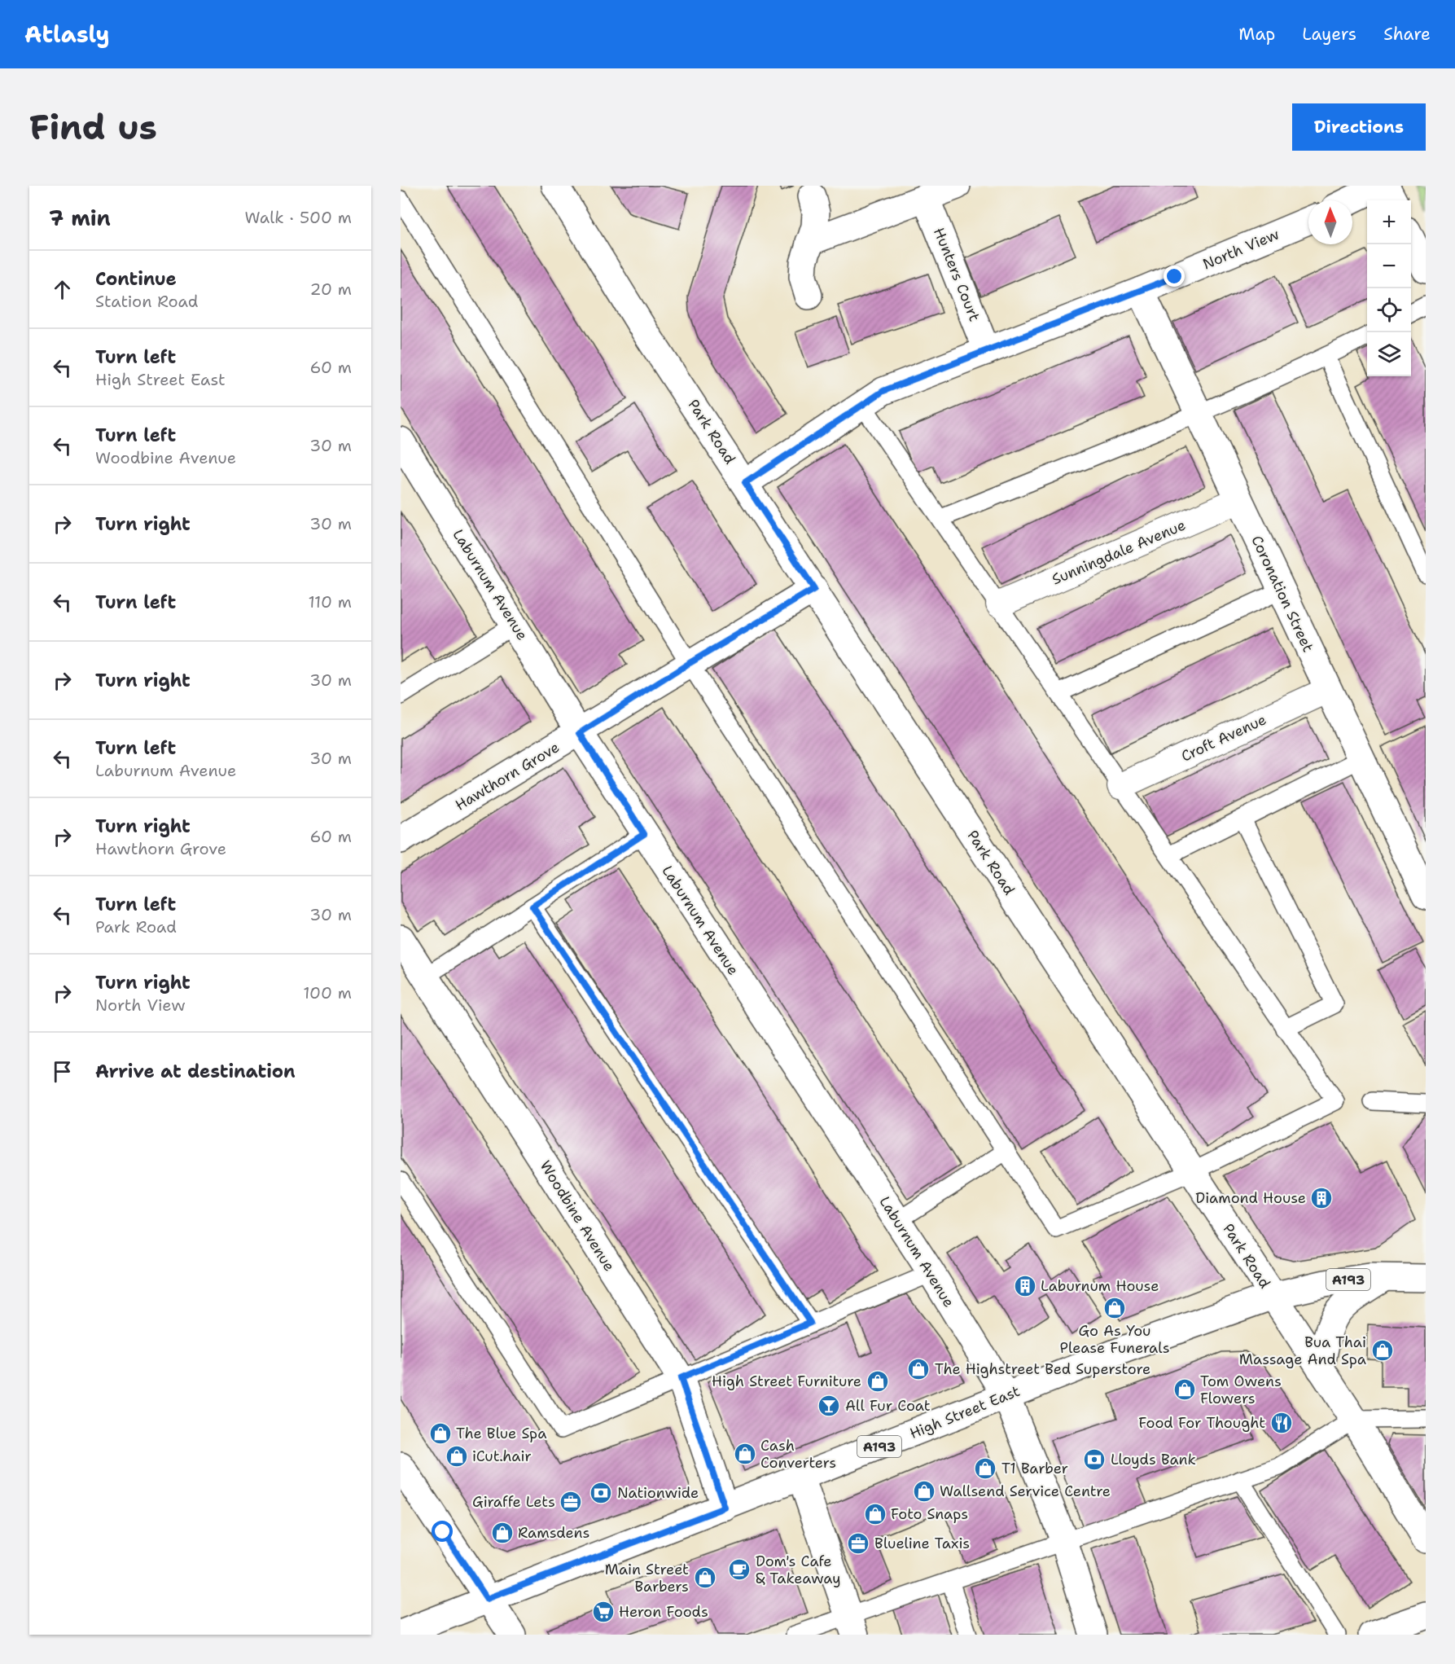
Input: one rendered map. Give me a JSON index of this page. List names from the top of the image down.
{
  "streets": {
    "street": [
      "North View",
      "Hunters Court",
      "Park Road",
      "Sunningdale Avenue",
      "Laburnum Avenue",
      "Coronation Street",
      "Croft Avenue",
      "Hawthorn Grove",
      "Woodbine Avenue",
      "A193",
      "High Street East"
    ]
  },
  "crossings": [
    ["North View", "Hunters Court"],
    ["North View", "Park Road"],
    ["North View", "Coronation Street"],
    ["Park Road", "Hawthorn Grove"],
    ["Park Road", "High Street East"],
    ["Sunningdale Avenue", "Coronation Street"],
    ["Laburnum Avenue", "Hawthorn Grove"],
    ["Laburnum Avenue", "High Street East"],
    ["Coronation Street", "Croft Avenue"],
    ["Woodbine Avenue", "High Street East"],
    ["A193", "High Street East"]
  ],
  "places": {
    "building": ["Diamond House", "Laburnum House"],
    "shop": [
      "Go As You Please Funerals",
      "Bua Thai Massage And Spa",
      "The Highstreet Bed Superstore",
      "High Street Furniture",
      "Tom Owens Flowers",
      "The Blue Spa",
      "Cash Converters",
      "iCut.hair",
      "T1 Barber",
      "Wallsend Service Centre",
      "Foto Snaps",
      "Ramsdens",
      "Main Street Barbers"
    ],
    "bar": ["All Fur Coat"],
    "restaurant": ["Food For Thought"],
    "bank": ["Lloyds Bank", "Nationwide"],
    "office": ["Giraffe Lets", "Blueline Taxis"],
    "cafe": ["Dom's Cafe & Takeaway"],
    "supermarket": ["Heron Foods"]
  },
  "north": "top",
  "page": {
    "header": "Atlasly",
    "nav": ["Map", "Layers", "Share"],
    "buttons": "Directions",
    "title": "Find us",
    "heading": ["7 min", "Walk · 500 m"],
    "map_buttons": ["+", "−"],
    "list": [
      ["Continue", "Station Road", "20 m"],
      ["Turn left", "High Street East", "60 m"],
      ["Turn left", "Woodbine Avenue", "30 m"],
      ["Turn right", "30 m"],
      ["Turn left", "110 m"],
      ["Turn right", "30 m"],
      ["Turn left", "Laburnum Avenue", "30 m"],
      ["Turn right", "Hawthorn Grove", "60 m"],
      ["Turn left", "Park Road", "30 m"],
      ["Turn right", "North View", "100 m"],
      "Arrive at destination"
    ]
  }
}
